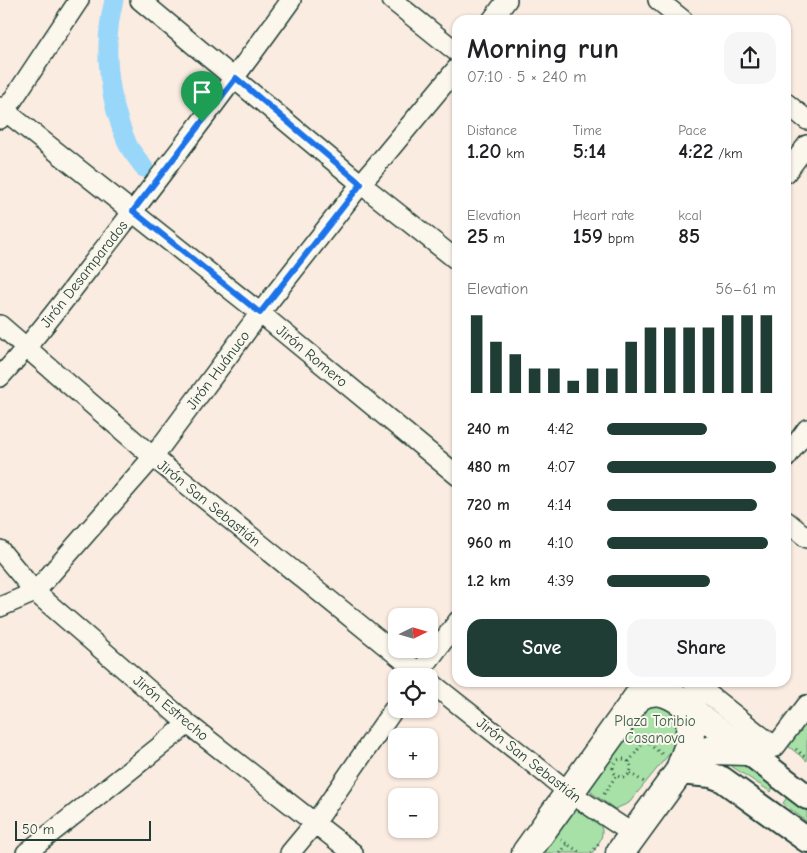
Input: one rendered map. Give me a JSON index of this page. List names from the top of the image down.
{
  "streets": {
    "street": [
      "Jirón Desamparados",
      "Jirón Romero",
      "Jirón Huánuco",
      "Jirón San Sebastián",
      "Jirón Estrecho"
    ]
  },
  "crossings": [
    ["Jirón Desamparados", "Jirón Romero"],
    ["Jirón Desamparados", "Jirón San Sebastián"],
    ["Jirón Romero", "Jirón Huánuco"],
    ["Jirón Huánuco", "Jirón San Sebastián"],
    ["Jirón Huánuco", "Jirón Estrecho"]
  ],
  "parks": ["Plaza Toribio Casanova"],
  "scale_bar": "50 m",
  "north": "right",
  "page": {
    "heading": ["Morning run", "07:10 · 5 × 240 m"],
    "stats": [
      ["Distance", "1.20 km"],
      ["Time", "5:14"],
      ["Pace", "4:22 /km"],
      ["Elevation", "25 m"],
      ["Heart rate", "159 bpm"],
      ["kcal", "85"]
    ],
    "chart": ["Elevation", "56–61 m"],
    "list": [
      {
        "name": "240 m",
        "note": "4:42"
      },
      {
        "name": "480 m",
        "note": "4:07"
      },
      {
        "name": "720 m",
        "note": "4:14"
      },
      {
        "name": "960 m",
        "note": "4:10"
      },
      {
        "name": "1.2 km",
        "note": "4:39"
      }
    ],
    "map_buttons": ["+", "−"],
    "buttons": ["Save", "Share"],
    "scale": "50 m"
  }
}
